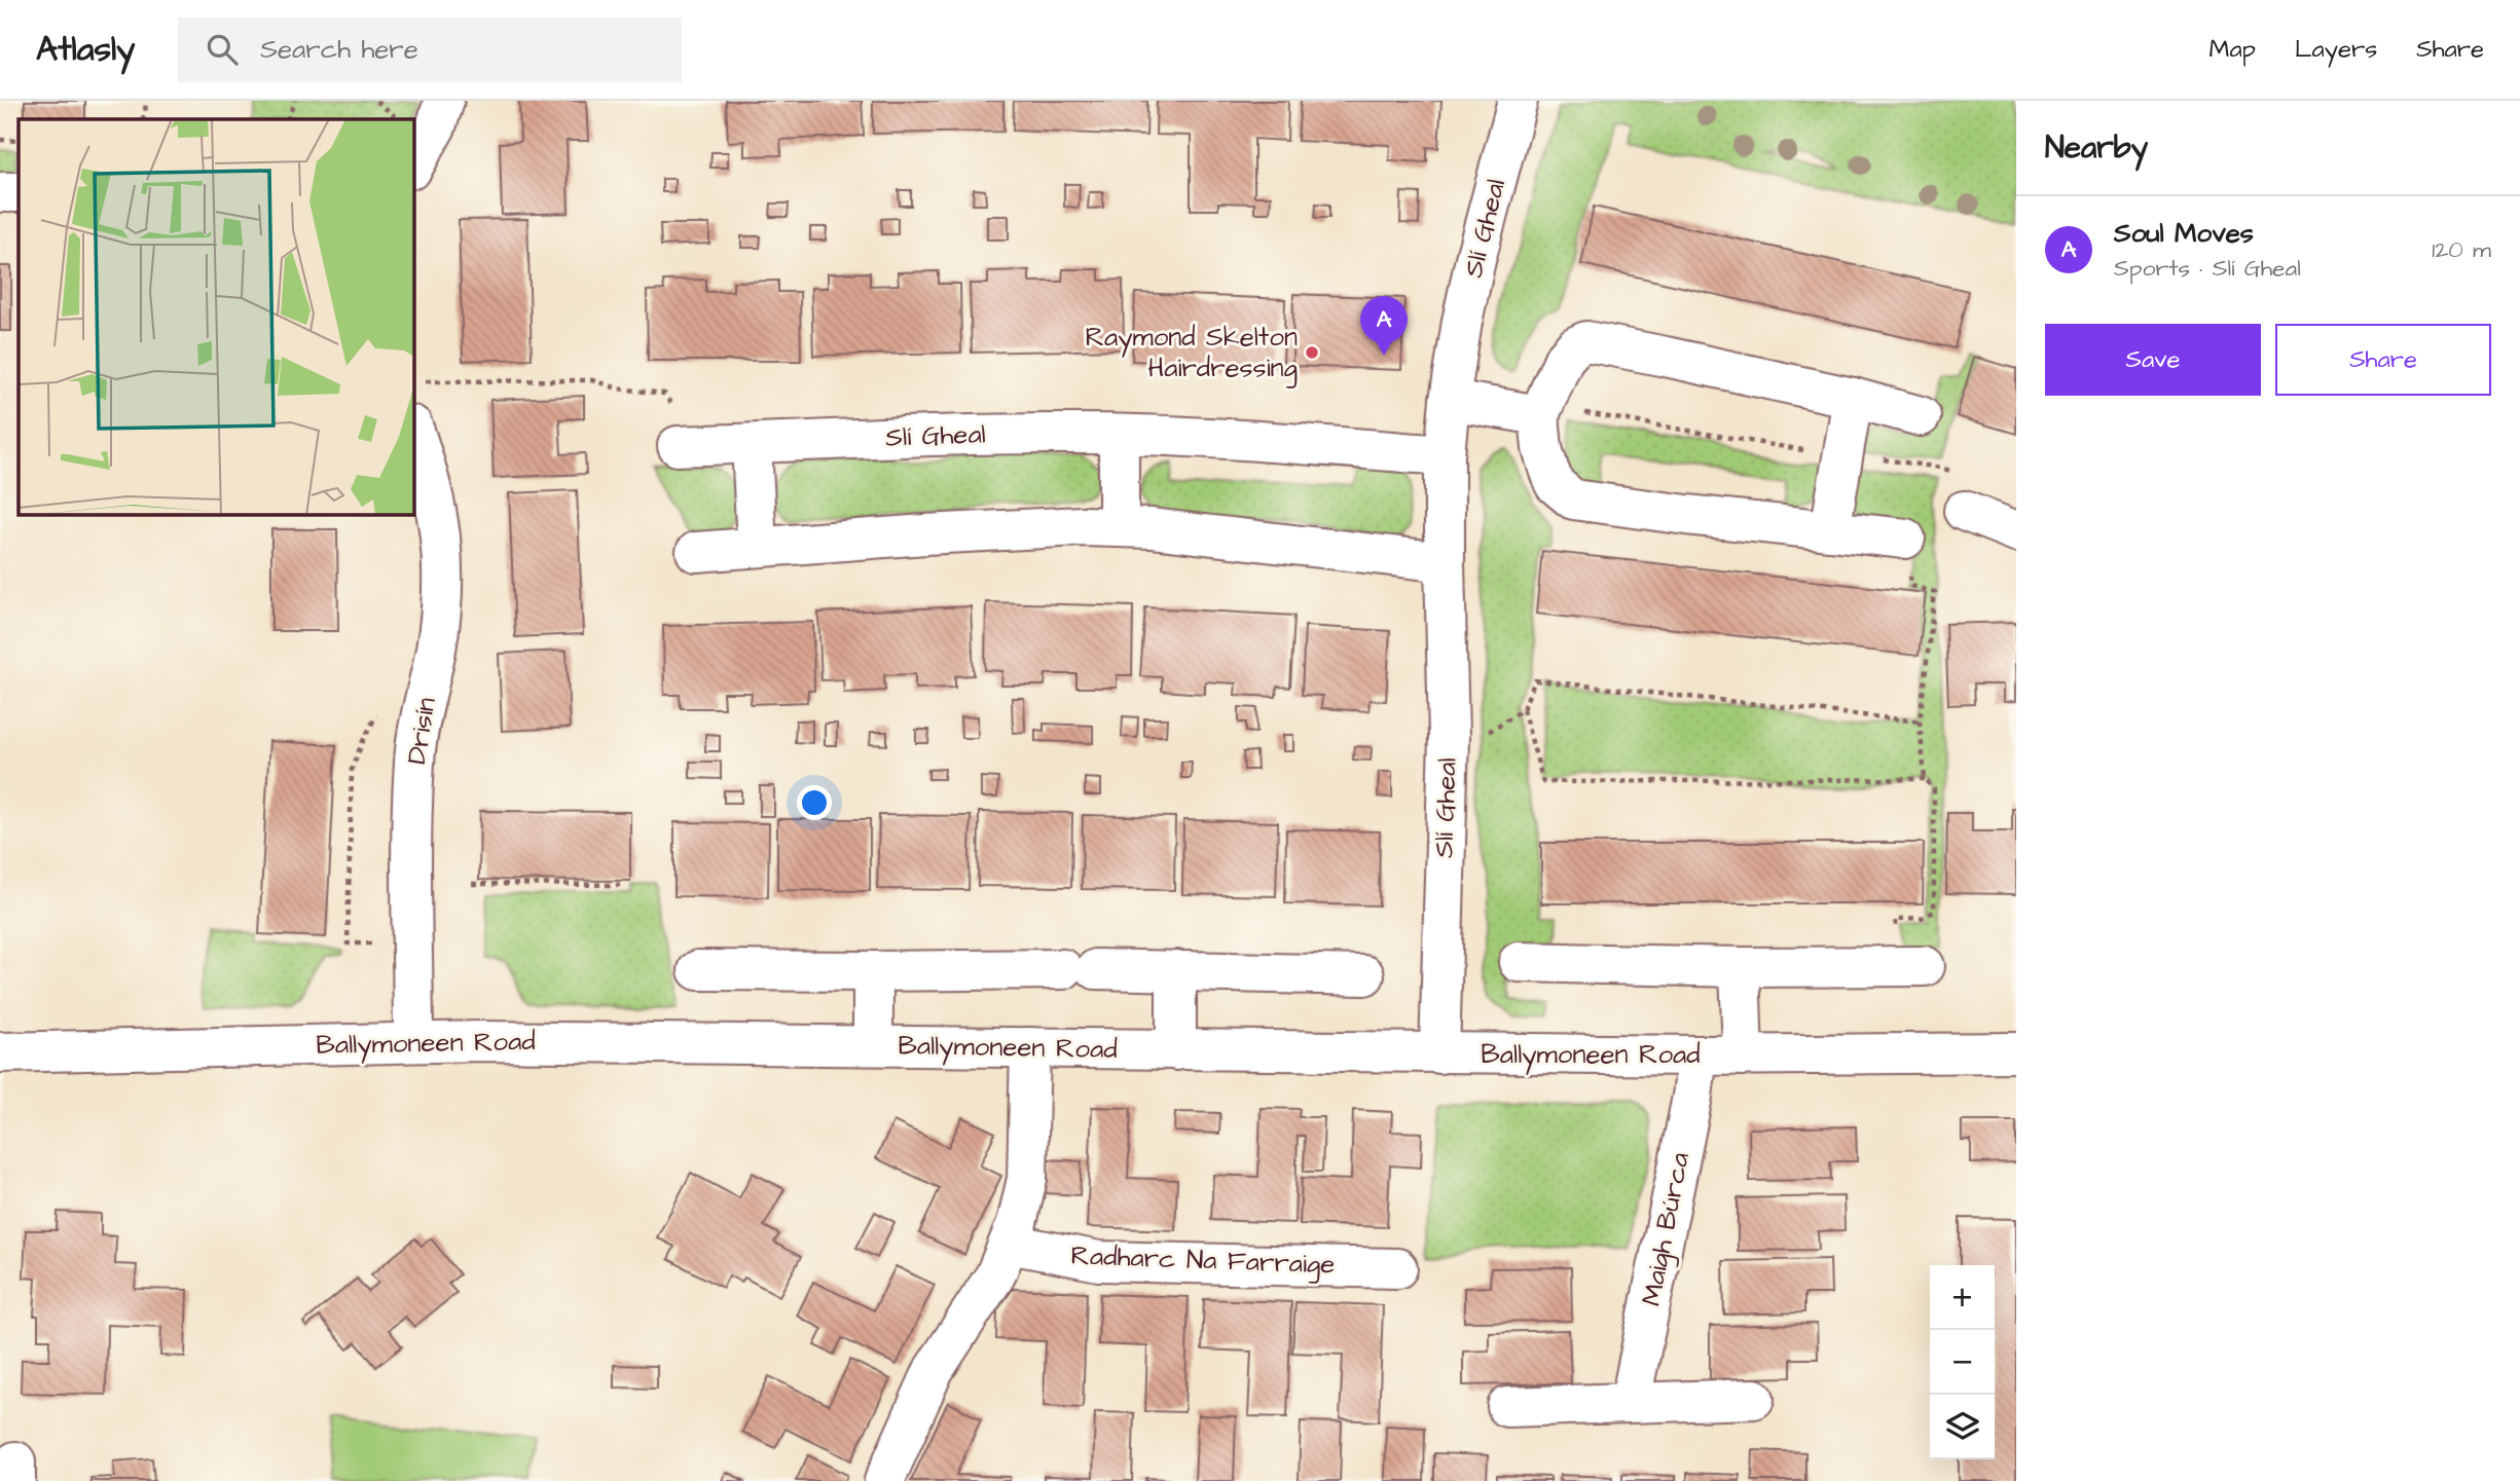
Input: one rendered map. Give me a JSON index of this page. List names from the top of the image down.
{
  "streets": {
    "street": [
      "Slí Gheal",
      "Drisín",
      "Ballymoneen Road",
      "Maigh Búrca",
      "Radharc Na Farraige"
    ]
  },
  "crossings": [
    ["Slí Gheal", "Ballymoneen Road"],
    ["Drisín", "Ballymoneen Road"],
    ["Ballymoneen Road", "Maigh Búrca"]
  ],
  "places": ["Raymond Skelton Hairdressing"],
  "page": {
    "header": "Atlasly",
    "search": "Search here",
    "nav": ["Map", "Layers", "Share"],
    "heading": "Nearby",
    "list": [
      {
        "mark": "A",
        "name": "Soul Moves",
        "note": "Sports · Slí Gheal",
        "value": "120 m"
      }
    ],
    "pins": "A",
    "buttons": ["Save", "Share"],
    "map_buttons": ["+", "−"]
  }
}
